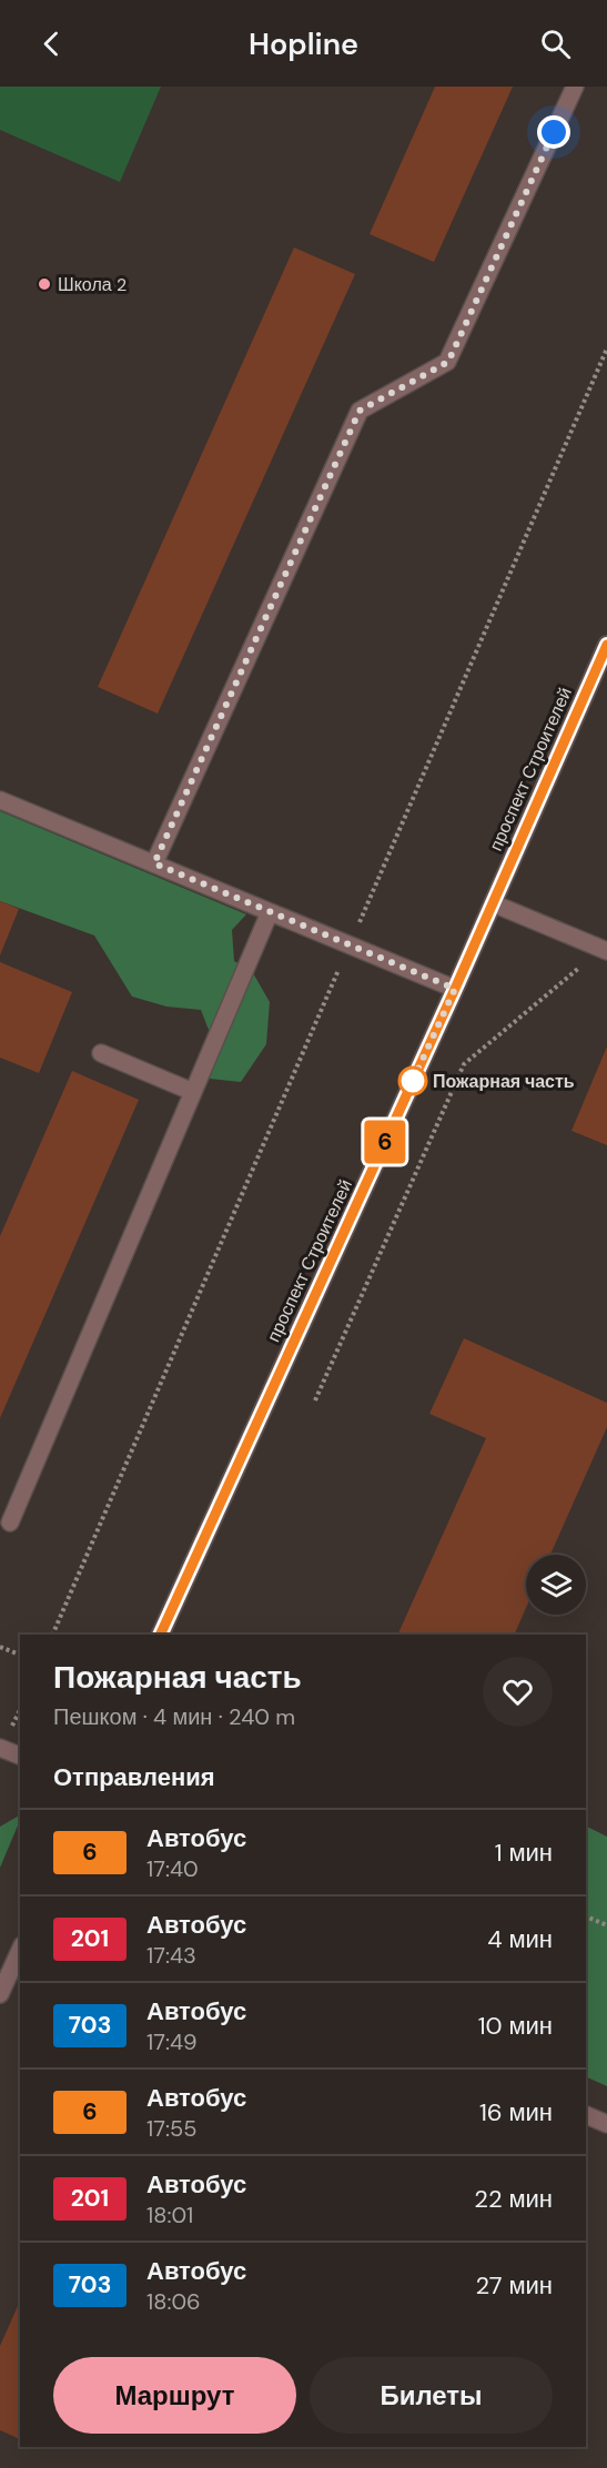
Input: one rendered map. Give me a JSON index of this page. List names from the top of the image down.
{
  "streets": {
    "street": ["проспект Строителей"]
  },
  "places": ["Школа 2", "Пожарная часть"],
  "lines": ["bus line 6"],
  "page": {
    "header": "Hopline",
    "on_map": "6",
    "heading": [
      ["Пожарная часть", "Пешком · 4 мин · 240 m"],
      "Отправления"
    ],
    "list": [
      {
        "mark": "6",
        "name": "Автобус",
        "note": "17:40",
        "value": "1 мин"
      },
      {
        "mark": "201",
        "name": "Автобус",
        "note": "17:43",
        "value": "4 мин"
      },
      {
        "mark": "703",
        "name": "Автобус",
        "note": "17:49",
        "value": "10 мин"
      },
      {
        "mark": "6",
        "name": "Автобус",
        "note": "17:55",
        "value": "16 мин"
      },
      {
        "mark": "201",
        "name": "Автобус",
        "note": "18:01",
        "value": "22 мин"
      },
      {
        "mark": "703",
        "name": "Автобус",
        "note": "18:06",
        "value": "27 мин"
      }
    ],
    "buttons": ["Маршрут", "Билеты"]
  }
}
